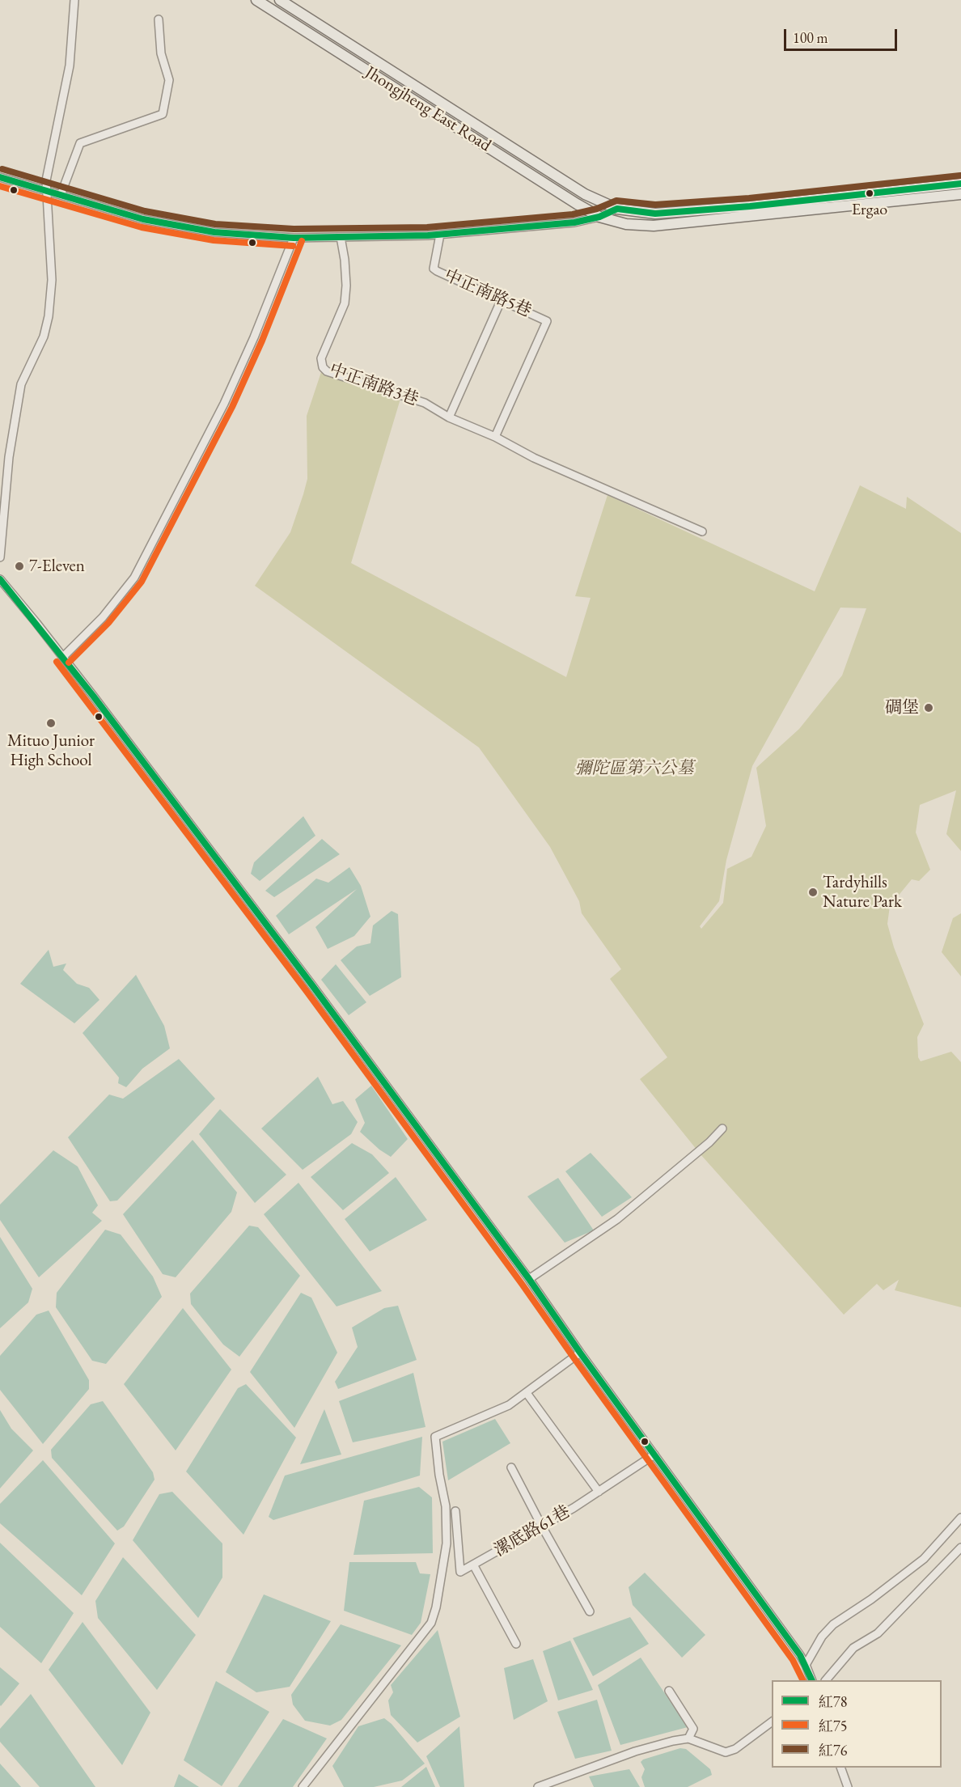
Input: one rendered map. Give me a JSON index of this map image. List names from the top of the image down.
{
  "streets": {
    "main road": ["Jhongjheng East Road"],
    "street": ["中正南路5巷", "中正南路3巷", "漯底路61巷"]
  },
  "crossings": [
    ["中正南路5巷", "中正南路3巷"]
  ],
  "parks": ["彌陀區第六公墓"],
  "places": [
    "Ergao",
    "7-Eleven",
    "碉堡",
    "Mituo Junior High School",
    "Tardyhills Nature Park"
  ],
  "lines": ["transit line 紅76", "transit line 紅78", "transit line 紅75"],
  "legend": ["紅78", "紅75", "紅76"],
  "scale_bar": "100 m"
}
